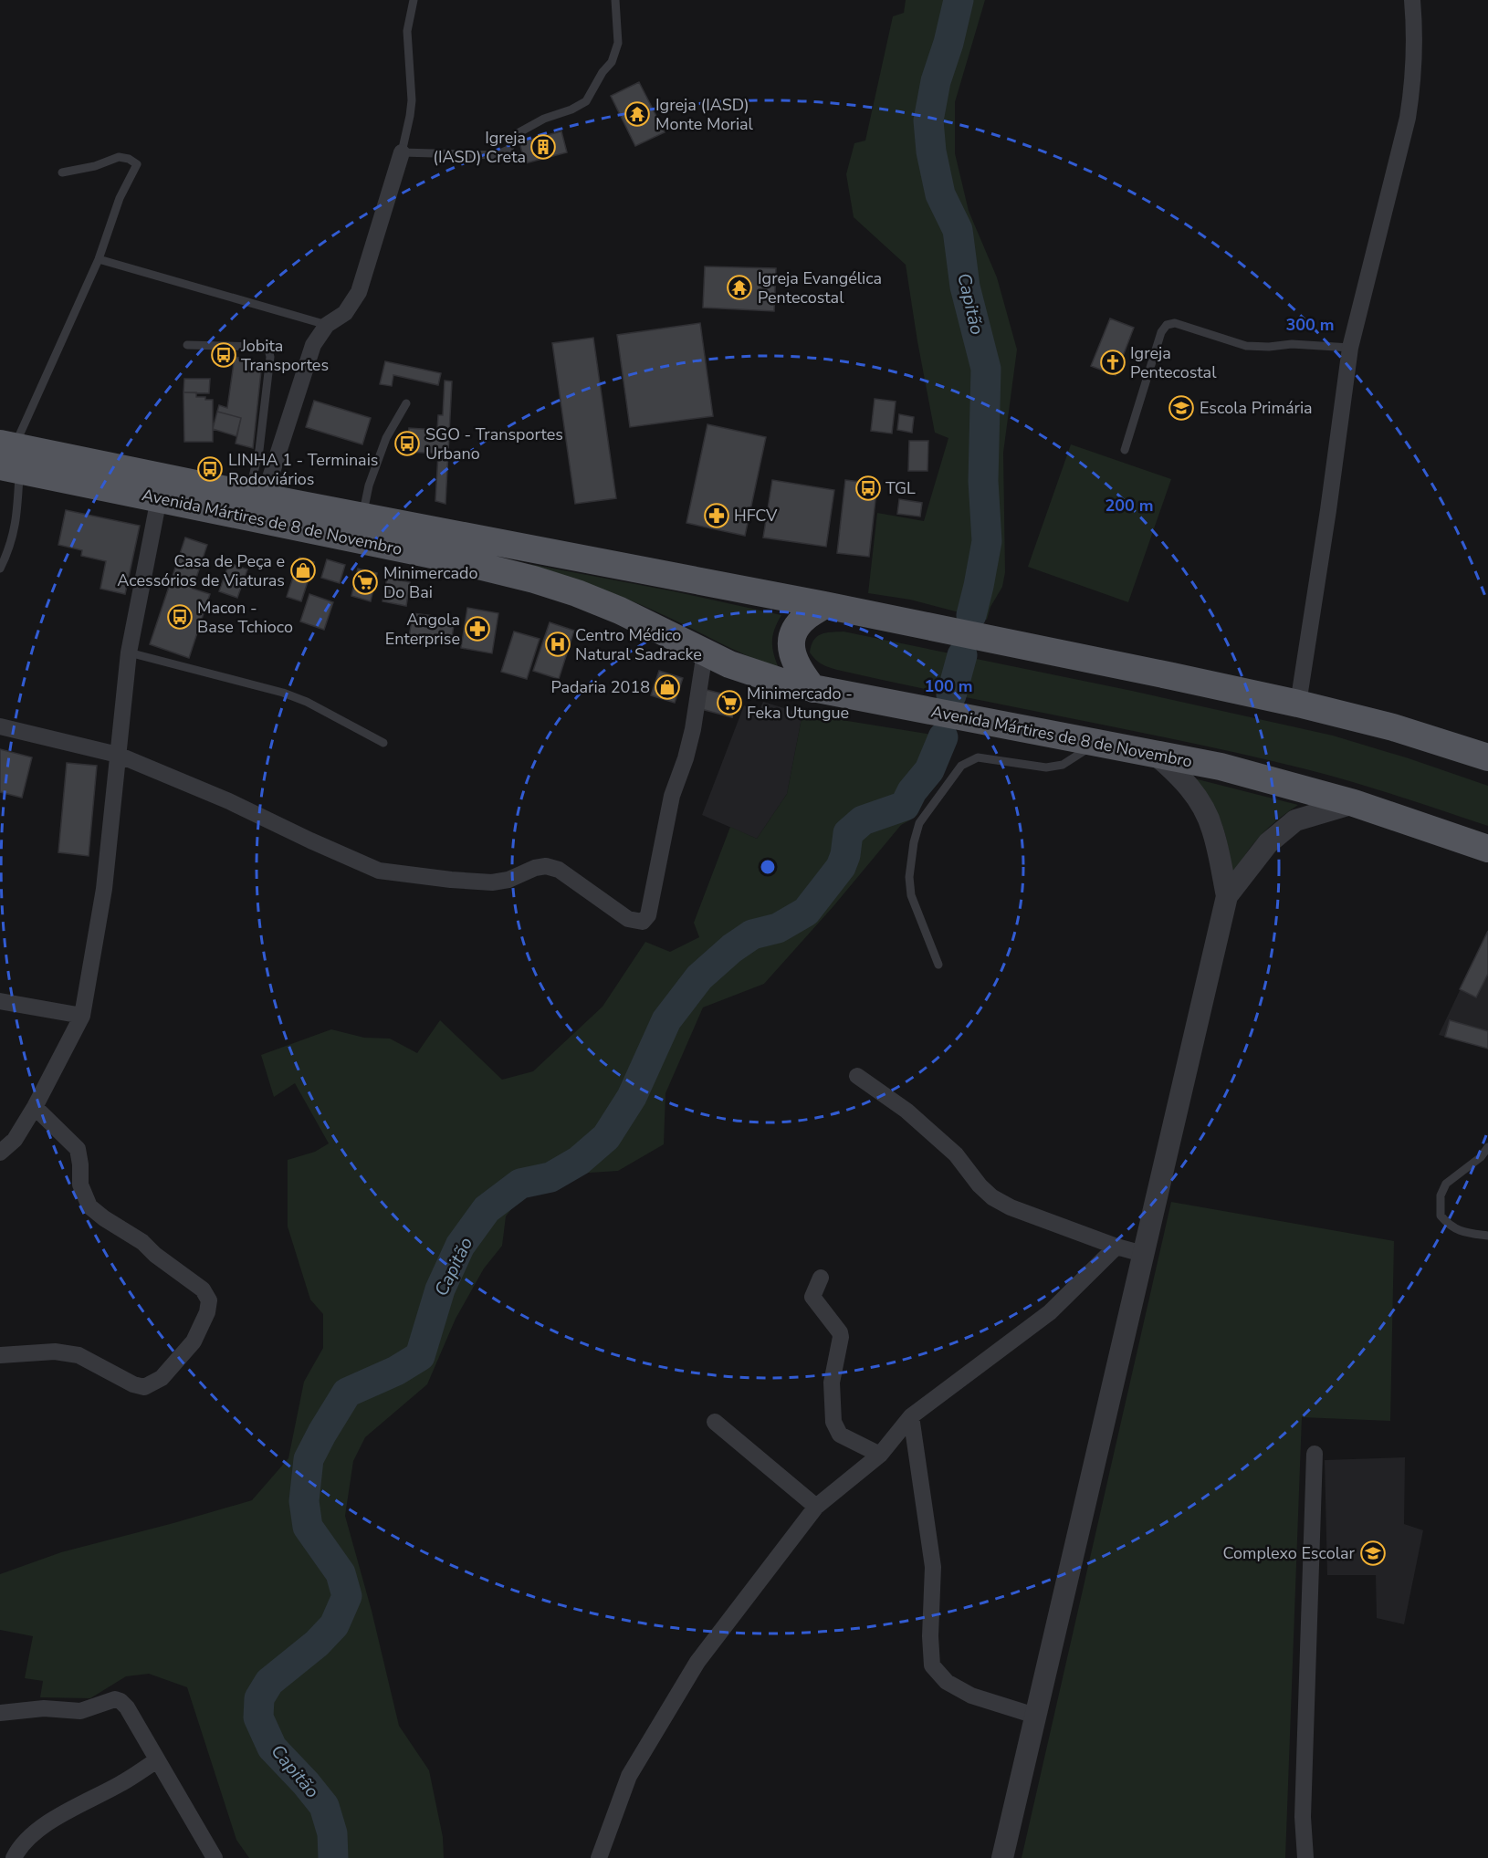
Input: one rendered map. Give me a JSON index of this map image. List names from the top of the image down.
{
  "streets": {
    "main road": ["Avenida Mártires de 8 de Novembro"]
  },
  "water": ["Capitão"],
  "places": {
    "temple": ["Igreja (IASD) Monte Morial", "Igreja Evangélica Pentecostal"],
    "building": ["Igreja (IASD) Creta"],
    "bus stop": [
      "Jobita Transportes",
      "SGO - Transportes Urbano",
      "LINHA 1 - Terminais Rodoviários",
      "TGL",
      "Macon - Base Tchioco"
    ],
    "church": ["Igreja Pentecostal"],
    "school or university": ["Escola Primária", "Complexo Escolar"],
    "pharmacy": ["HFCV", "Angola Enterprise"],
    "shop": ["Casa de Peça e Acessórios de Viaturas", "Padaria 2018"],
    "supermarket": ["Minimercado Do Bai", "Minimercado - Feka Utungue"],
    "hospital": ["Centro Médico Natural Sadracke"]
  },
  "rings": ["300 m", "200 m", "100 m"]
}
